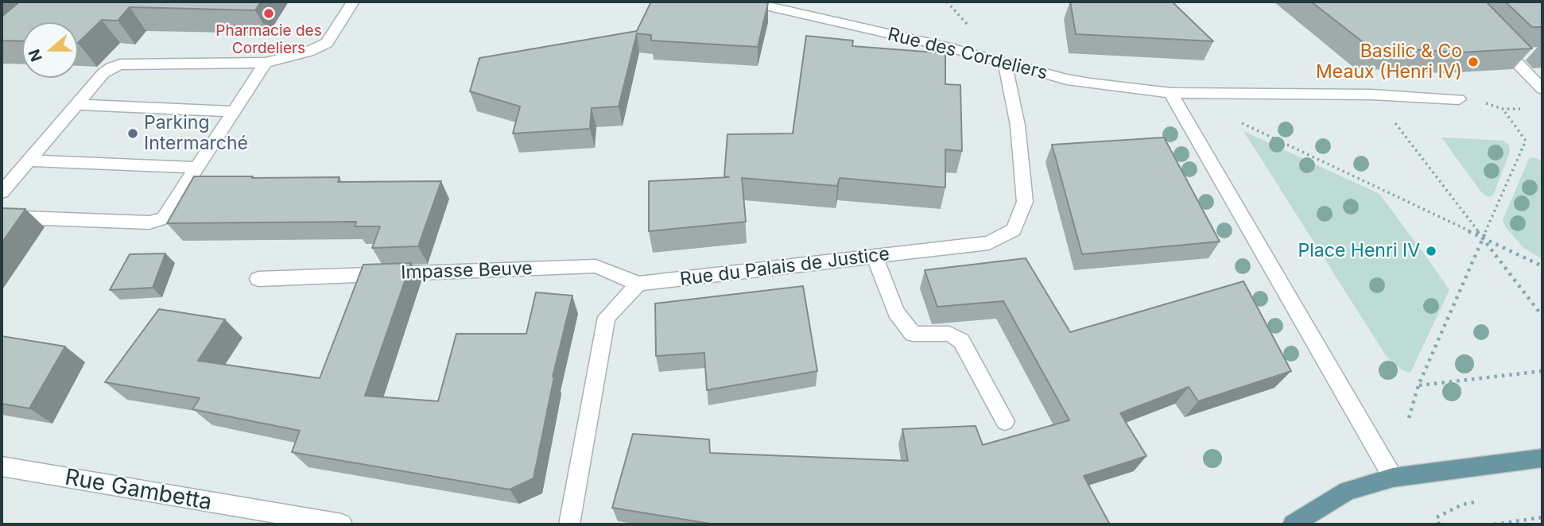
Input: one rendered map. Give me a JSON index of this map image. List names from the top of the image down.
{
  "streets": {
    "street": [
      "Rue des Cordeliers",
      "Rue du Palais de Justice",
      "Impasse Beuve",
      "Rue Gambetta"
    ]
  },
  "crossings": [
    ["Rue des Cordeliers", "Rue du Palais de Justice"],
    ["Rue du Palais de Justice", "Impasse Beuve"]
  ],
  "places": [
    "Pharmacie des Cordeliers",
    "Basilic & Co Meaux (Henri IV)",
    "Parking Intermarché",
    "Place Henri IV"
  ],
  "north": "left"
}
